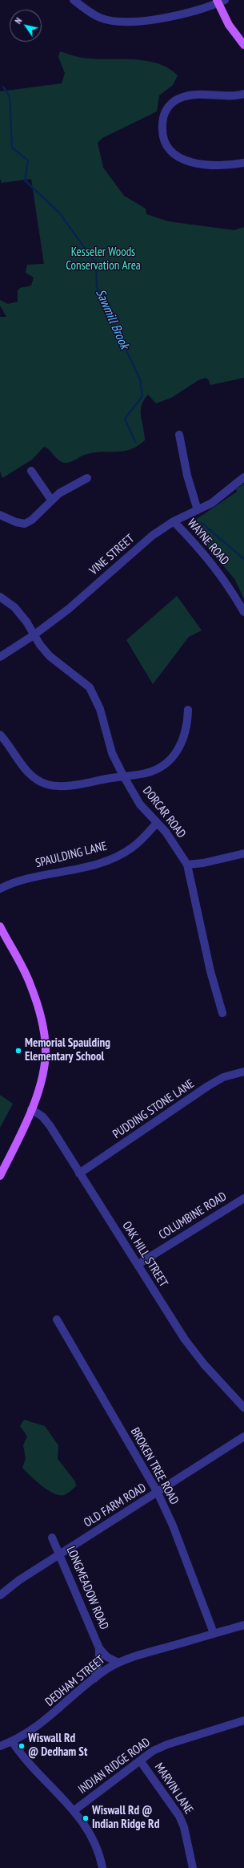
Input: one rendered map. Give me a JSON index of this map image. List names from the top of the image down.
{
  "streets": {
    "street": [
      "WAYNE ROAD",
      "VINE STREET",
      "DORCAR ROAD",
      "SPAULDING LANE",
      "PUDDING STONE LANE",
      "COLUMBINE ROAD",
      "OAK HILL STREET",
      "BROKEN TREE ROAD",
      "OLD FARM ROAD",
      "LONGMEADOW ROAD",
      "DEDHAM STREET",
      "INDIAN RIDGE ROAD",
      "MARVIN LANE"
    ]
  },
  "crossings": [
    ["WAYNE ROAD", "VINE STREET"],
    ["VINE STREET", "DORCAR ROAD"],
    ["DORCAR ROAD", "SPAULDING LANE"],
    ["PUDDING STONE LANE", "OAK HILL STREET"],
    ["COLUMBINE ROAD", "OAK HILL STREET"],
    ["BROKEN TREE ROAD", "OLD FARM ROAD"],
    ["BROKEN TREE ROAD", "DEDHAM STREET"],
    ["OLD FARM ROAD", "LONGMEADOW ROAD"],
    ["LONGMEADOW ROAD", "DEDHAM STREET"],
    ["INDIAN RIDGE ROAD", "MARVIN LANE"]
  ],
  "water": ["Sawmill Brook"],
  "parks": ["Kesseler Woods Conservation Area"],
  "places": ["Memorial Spaulding Elementary School", "Wiswall Rd @ Dedham St", "Wiswall Rd @ Indian Ridge Rd"],
  "north": "top left"
}
